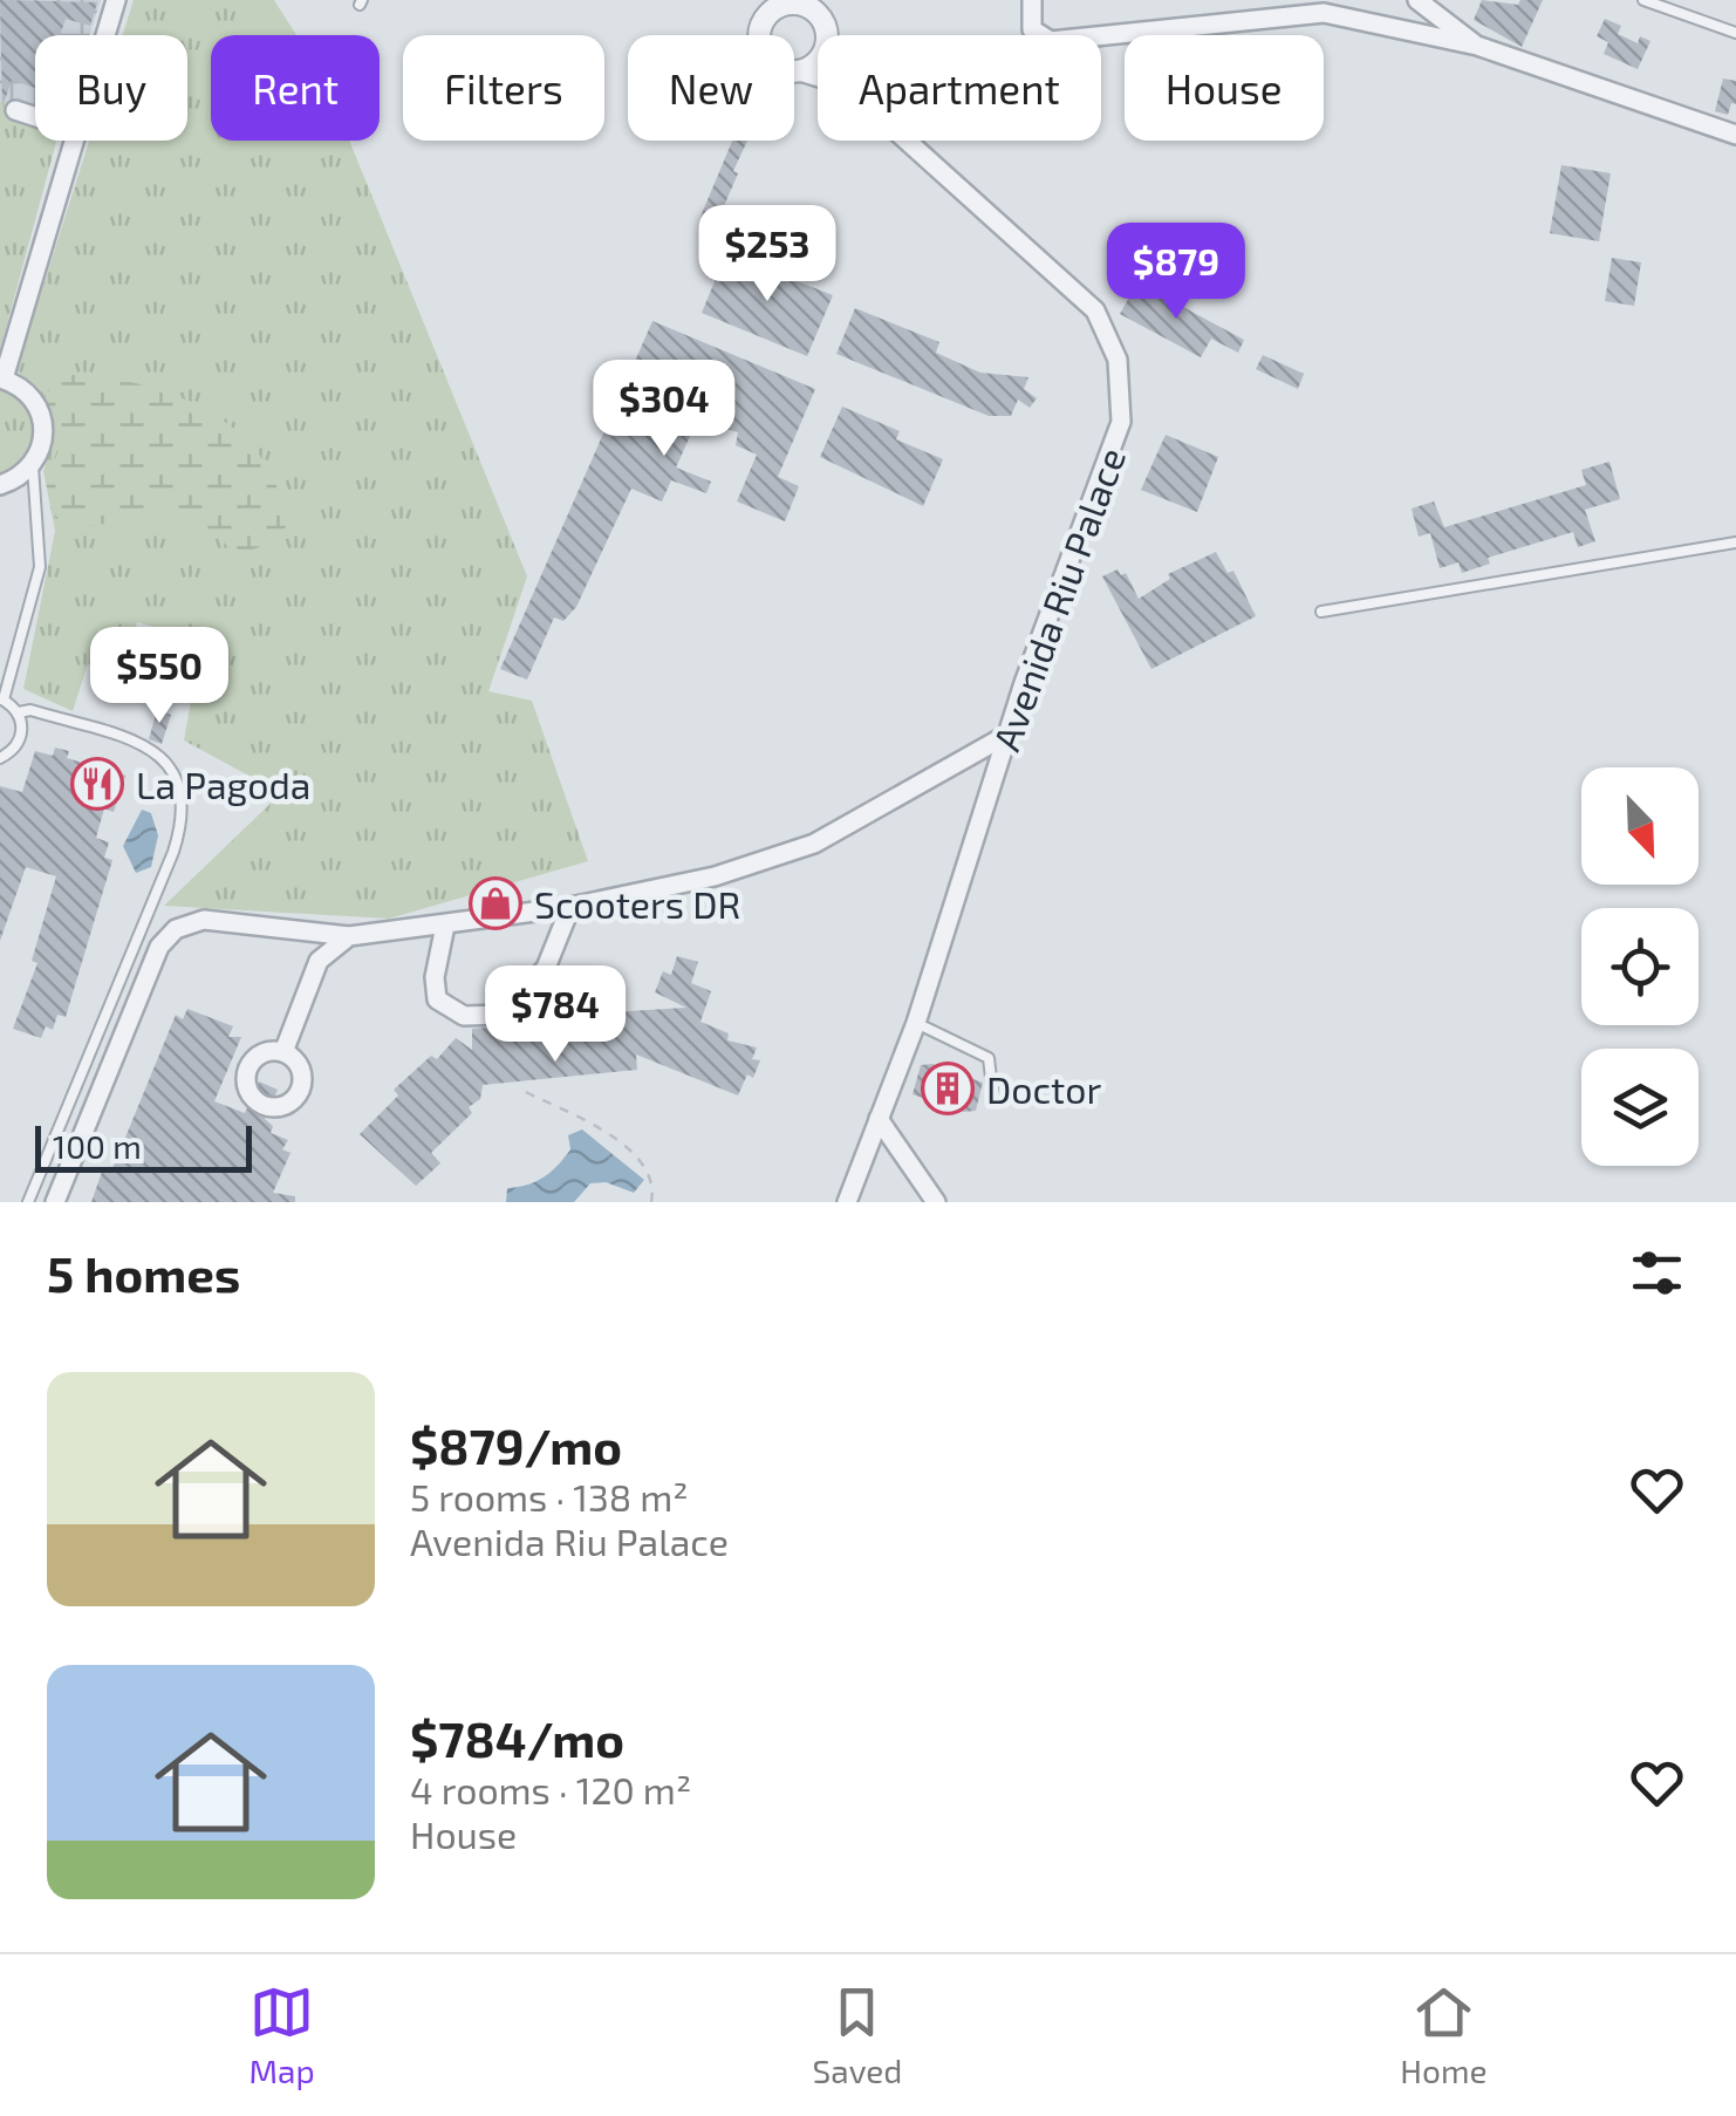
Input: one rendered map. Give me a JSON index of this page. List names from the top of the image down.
{
  "streets": {
    "street": ["Avenida Riu Palace"]
  },
  "places": {
    "restaurant": ["La Pagoda"],
    "shop": ["Scooters DR"],
    "building": ["Doctor"]
  },
  "scale_bar": "100 m",
  "north": "bottom right",
  "page": {
    "chip": [
      "Buy",
      "Rent",
      "Filters",
      "New",
      "Apartment",
      "House"
    ],
    "price": [
      "$253",
      "$879",
      "$304",
      "$550",
      "$784"
    ],
    "scale": "100 m",
    "heading": "5 homes",
    "list": [
      {
        "name": "$879/mo",
        "note": "5 rooms · 138 m² · Avenida Riu Palace"
      },
      {
        "name": "$784/mo",
        "note": "4 rooms · 120 m² · House"
      }
    ],
    "tabs": ["Map", "Saved", "Home"]
  }
}
